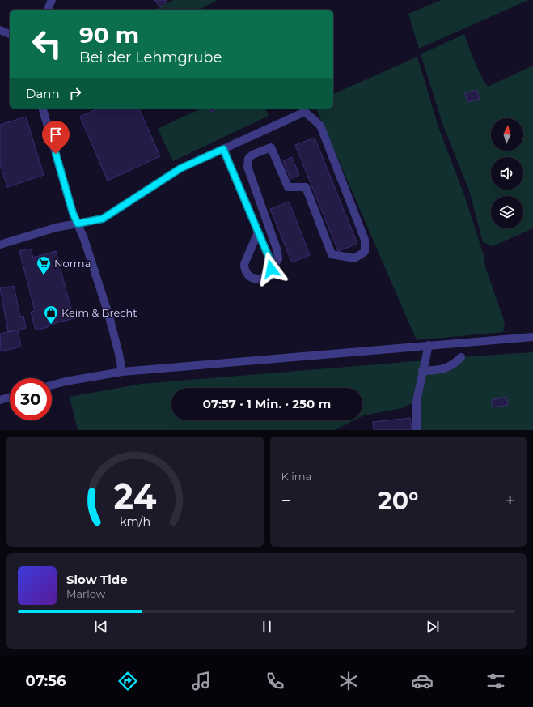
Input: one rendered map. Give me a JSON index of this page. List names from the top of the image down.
{
  "places": {
    "supermarket": ["Norma"],
    "shop": ["Keim & Brecht"]
  },
  "north": "top",
  "page": {
    "turn": ["90 m", "Bei der Lehmgrube"],
    "then": "Dann",
    "limit": "30",
    "trip": "07:57 · 1 Min. · 250 m",
    "tile": "Klima",
    "heat": ["−", "20°", "+"],
    "song": ["Slow Tide", "Marlow"],
    "tabs": "07:56",
    "gauge": ["24", "km/h"]
  }
}
